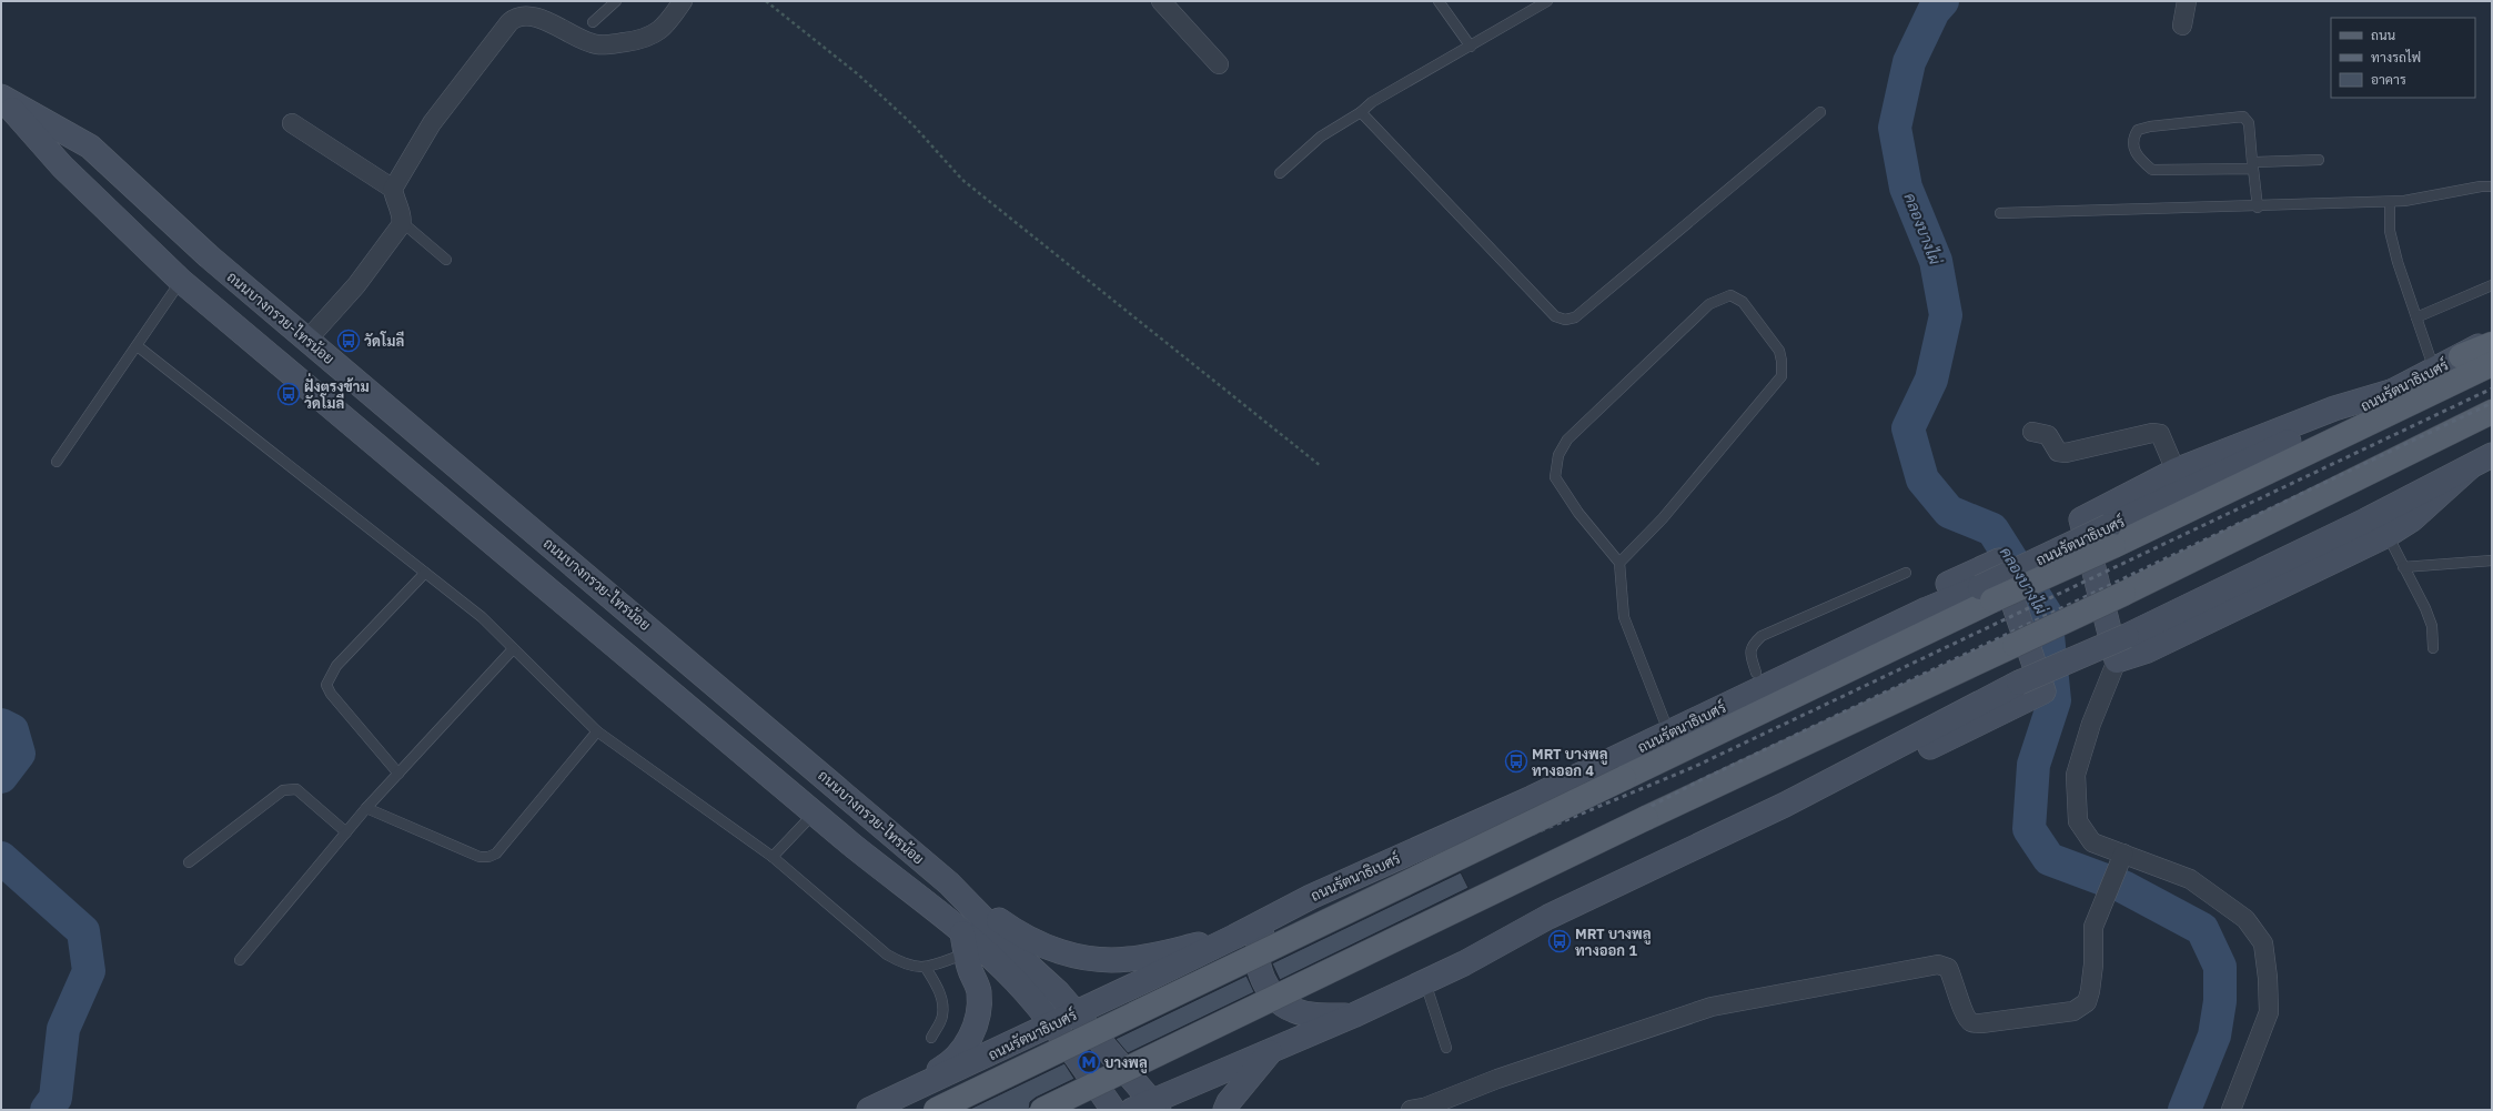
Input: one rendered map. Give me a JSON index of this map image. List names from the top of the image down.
{
  "streets": {
    "main road": ["ถนนบางกรวย-ไทรน้อย", "ถนนรัตนาธิเบศร์"]
  },
  "crossings": [
    ["ถนนบางกรวย-ไทรน้อย", "ถนนรัตนาธิเบศร์"]
  ],
  "water": ["คลองบางไผ่"],
  "places": {
    "bus stop": [
      "วัดโมลี",
      "ฝั่งตรงข้าม วัดโมลี",
      "MRT บางพลู ทางออก 4",
      "MRT บางพลู ทางออก 1"
    ],
    "metro station": ["บางพลู"]
  },
  "legend": ["ถนน", "ทางรถไฟ", "อาคาร"]
}
